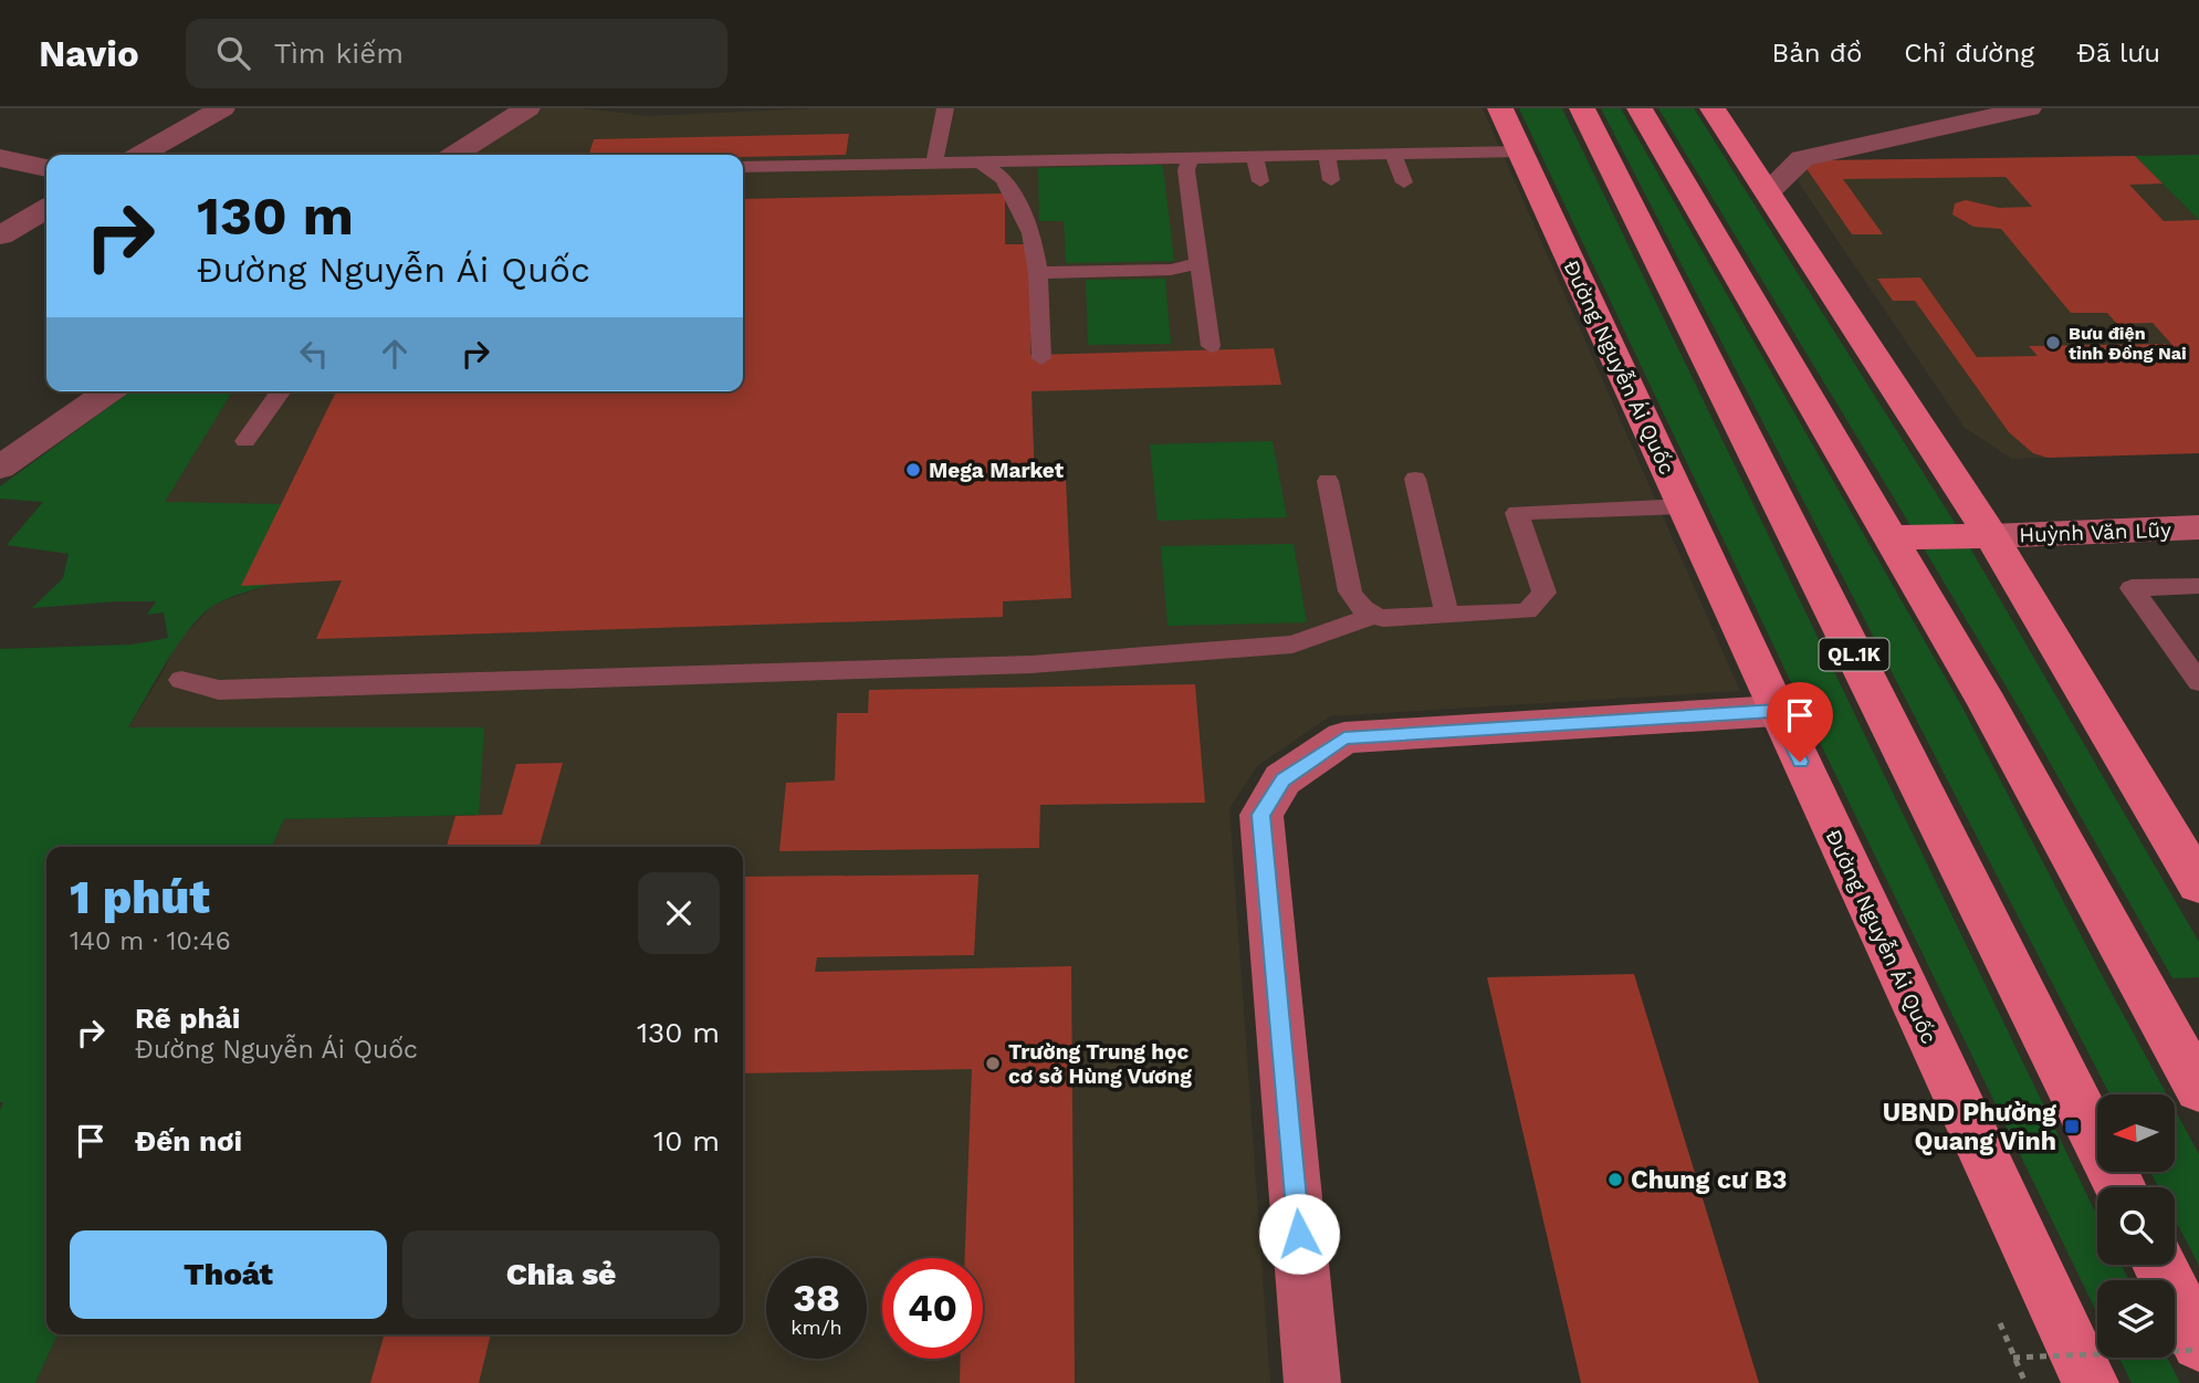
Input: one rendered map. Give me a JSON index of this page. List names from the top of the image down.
{
  "streets": {
    "main road": ["Đường Nguyễn Ái Quốc", "QL.1K"],
    "street": ["Huỳnh Văn Lũy"]
  },
  "places": {
    "other": [
      "Bưu điện tỉnh Đồng Nai",
      "Mega Market",
      "Trường Trung học cơ sở Hùng Vương",
      "Chung cư B3"
    ],
    "transit": ["UBND Phường Quang Vinh"]
  },
  "north": "left",
  "page": {
    "header": "Navio",
    "search": "Tìm kiếm",
    "nav": ["Bản đồ", "Chỉ đường", "Đã lưu"],
    "turn": ["130 m", "Đường Nguyễn Ái Quốc"],
    "heading": ["1 phút", "140 m · 10:46"],
    "list": [
      {
        "name": "Rẽ phải",
        "note": "Đường Nguyễn Ái Quốc",
        "value": "130 m"
      },
      {
        "name": "Đến nơi",
        "value": "10 m"
      }
    ],
    "buttons": ["Thoát", "Chia sẻ"],
    "speed": "38 km/h",
    "limit": "40"
  }
}
